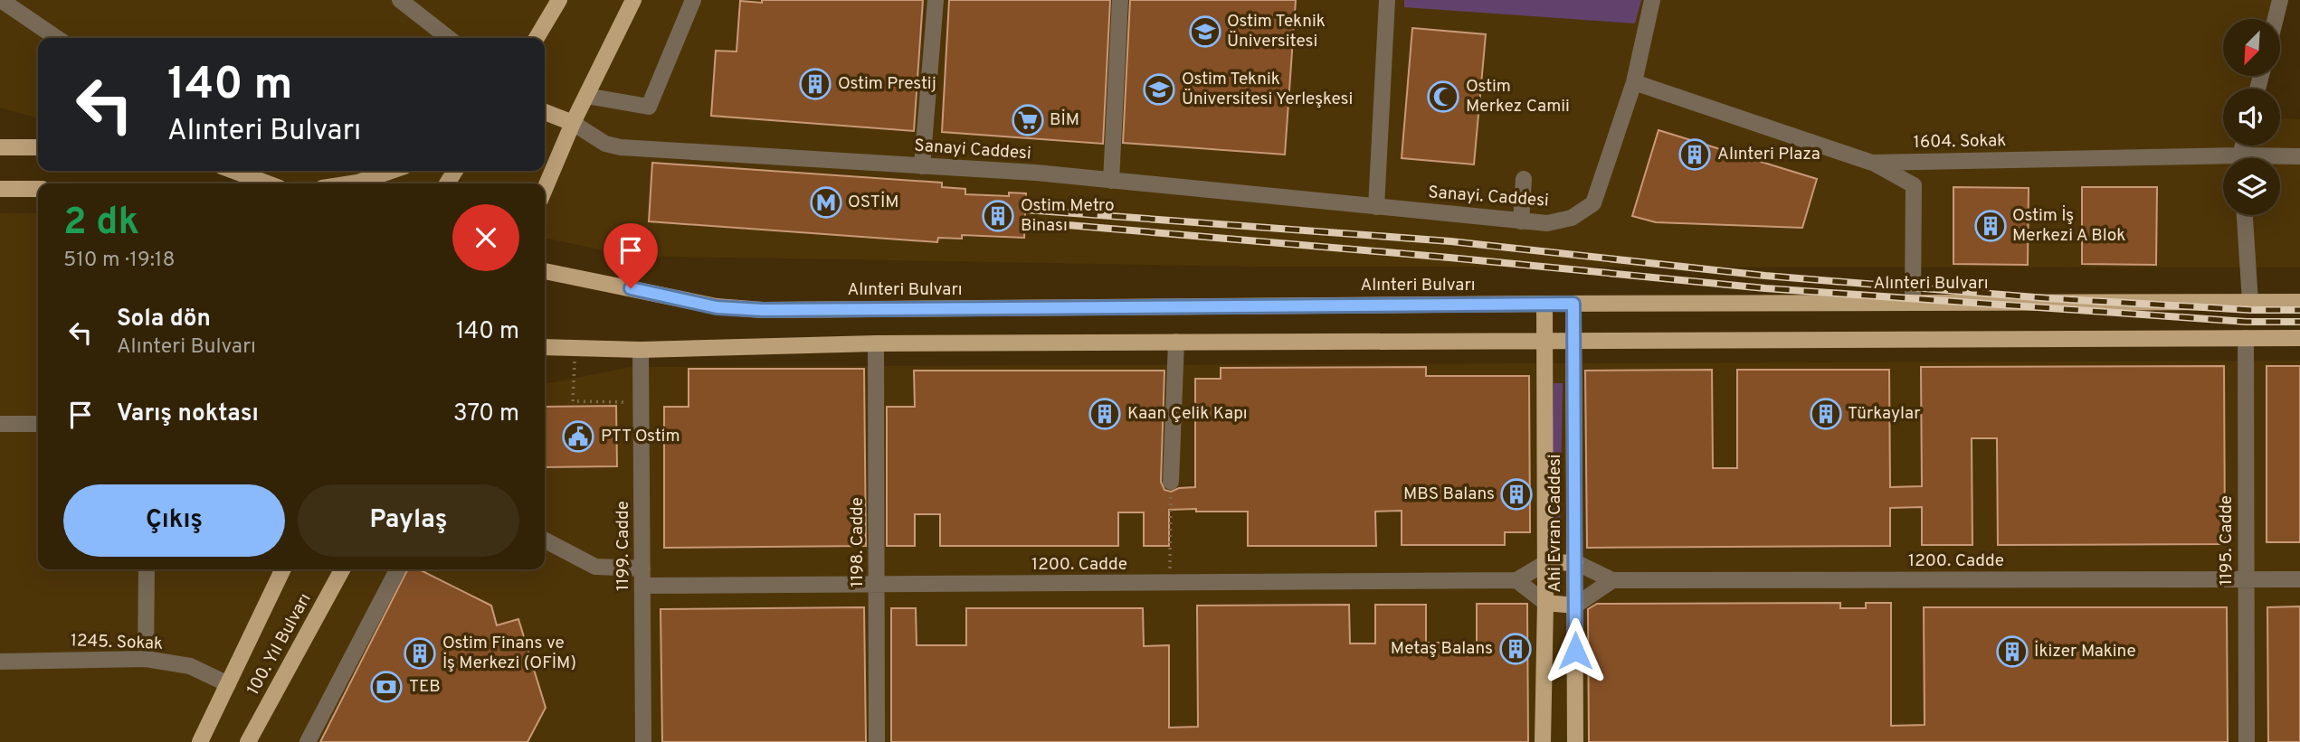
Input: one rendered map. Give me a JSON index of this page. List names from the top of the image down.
{
  "streets": {
    "main road": [
      "Alınteri Bulvarı",
      "Ahi Evran Caddesi",
      "1200. Cadde",
      "100. Yıl Bulvarı"
    ],
    "street": [
      "1604. Sokak",
      "Sanayi Caddesi",
      "Sanayi. Caddesi",
      "1195. Cadde",
      "1198. Cadde",
      "1199. Cadde",
      "1245. Sokak"
    ]
  },
  "crossings": [
    ["1604. Sokak", "Sanayi. Caddesi"],
    ["Sanayi Caddesi", "Sanayi. Caddesi"],
    ["Alınteri Bulvarı", "Ahi Evran Caddesi"],
    ["Ahi Evran Caddesi", "1200. Cadde"],
    ["1195. Cadde", "1200. Cadde"],
    ["1198. Cadde", "1200. Cadde"],
    ["1199. Cadde", "1200. Cadde"],
    ["1245. Sokak", "100. Yıl Bulvarı"]
  ],
  "places": {
    "school or university": ["Ostim Teknik Üniversitesi", "Ostim Teknik Üniversitesi Yerleşkesi"],
    "building": [
      "Ostim Prestij",
      "Alınteri Plaza",
      "Ostim Metro Binası",
      "Ostim İş Merkezi A Blok",
      "Kaan Çelik Kapı",
      "Türkaylar",
      "MBS Balans",
      "Metaş Balans",
      "İkizer Makine",
      "Ostim Finans ve İş Merkezi (OFİM)"
    ],
    "mosque": ["Ostim Merkez Camii"],
    "supermarket": ["BİM"],
    "metro station": ["OSTİM"],
    "public building": ["PTT Ostim"],
    "bank": ["TEB"]
  },
  "north": "bottom left",
  "page": {
    "turn": ["140 m", "Alınteri Bulvarı"],
    "heading": ["2 dk", "510 m · 19:18"],
    "list": [
      {
        "name": "Sola dön",
        "note": "Alınteri Bulvarı",
        "value": "140 m"
      },
      {
        "name": "Varış noktası",
        "value": "370 m"
      }
    ],
    "buttons": ["Çıkış", "Paylaş"]
  }
}
